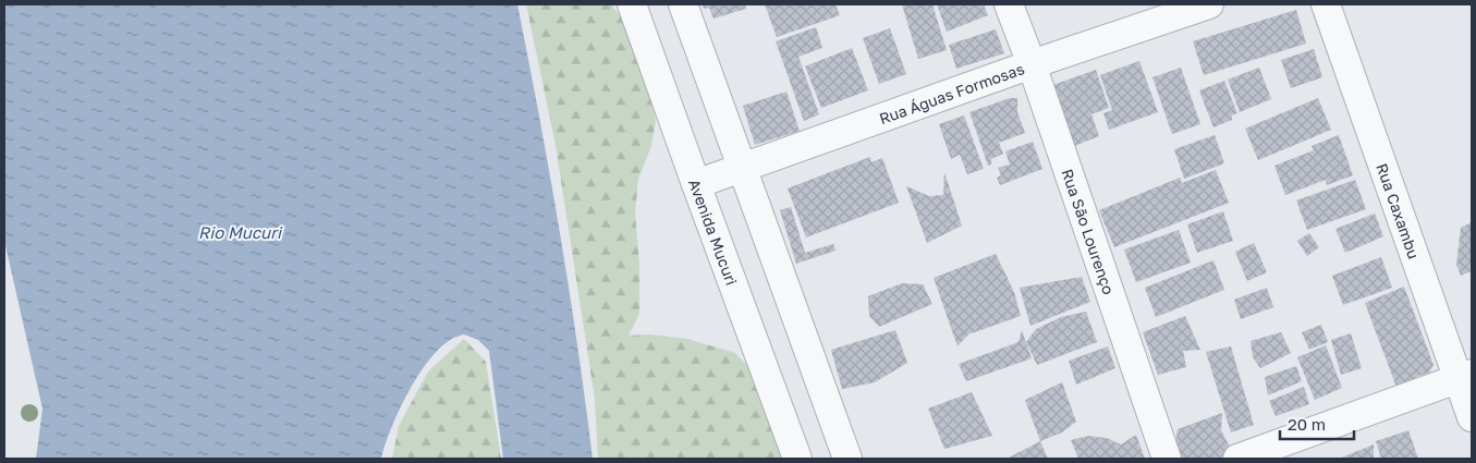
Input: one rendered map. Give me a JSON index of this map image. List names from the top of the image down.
{
  "streets": {
    "street": [
      "Rua Águas Formosas",
      "Rua Caxambu",
      "Rua São Lourenço",
      "Avenida Mucuri"
    ]
  },
  "crossings": [
    ["Rua Águas Formosas", "Rua São Lourenço"],
    ["Rua Águas Formosas", "Avenida Mucuri"]
  ],
  "water": ["Rio Mucuri"],
  "scale_bar": "20 m"
}
